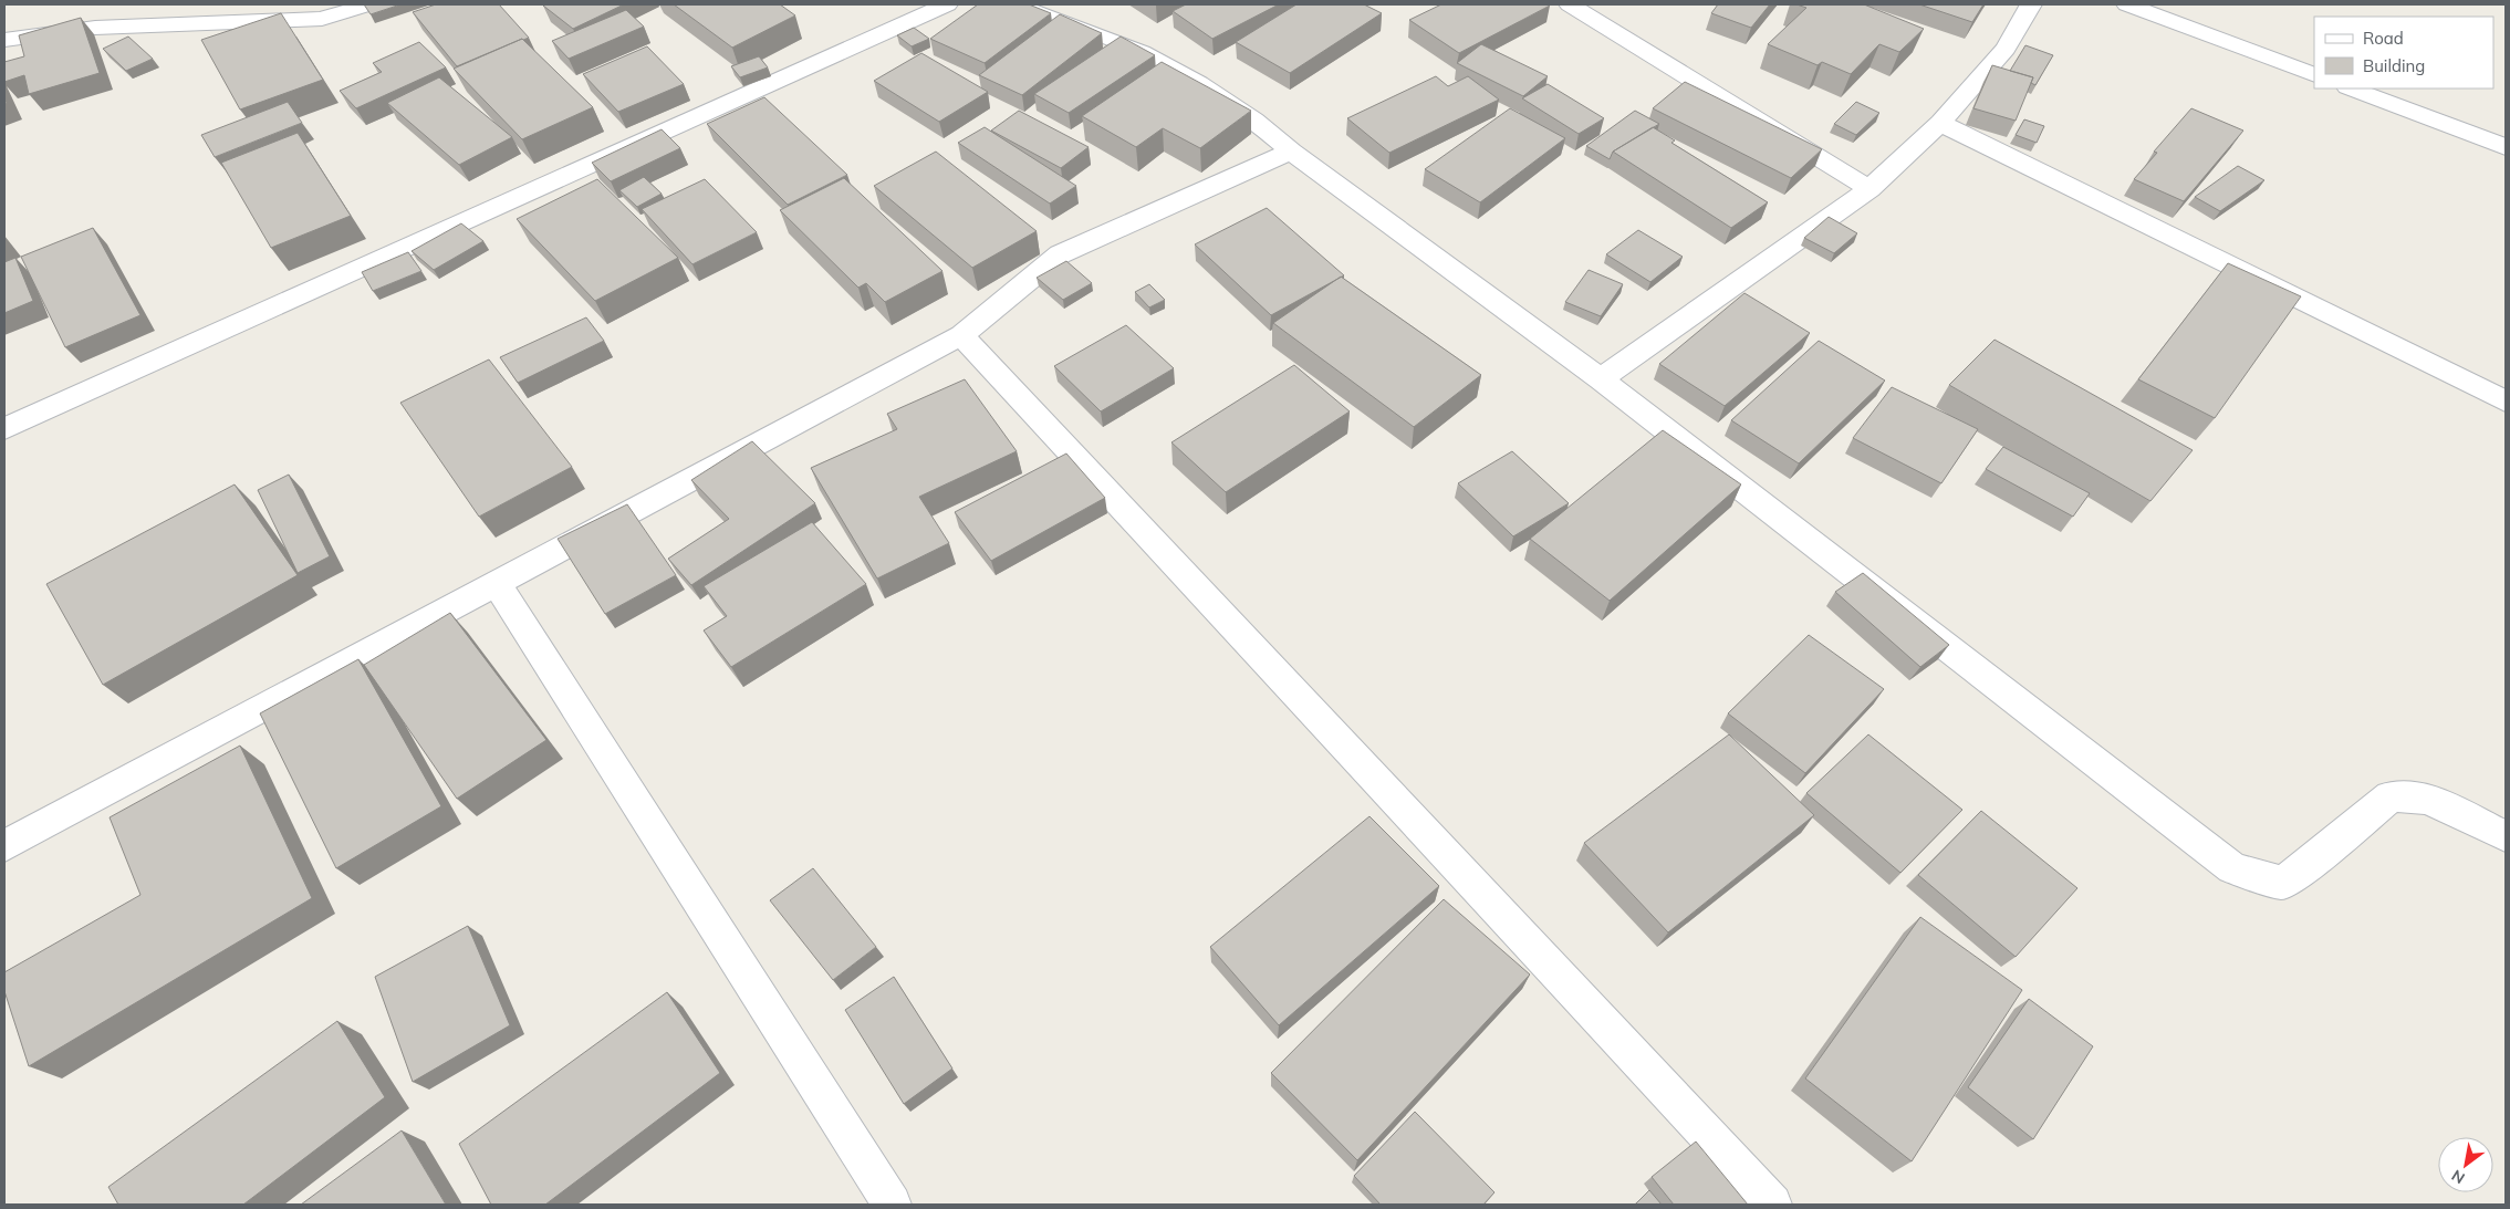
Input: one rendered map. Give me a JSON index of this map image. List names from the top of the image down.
{
  "legend": ["Road", "Building"],
  "north": "bottom left"
}
